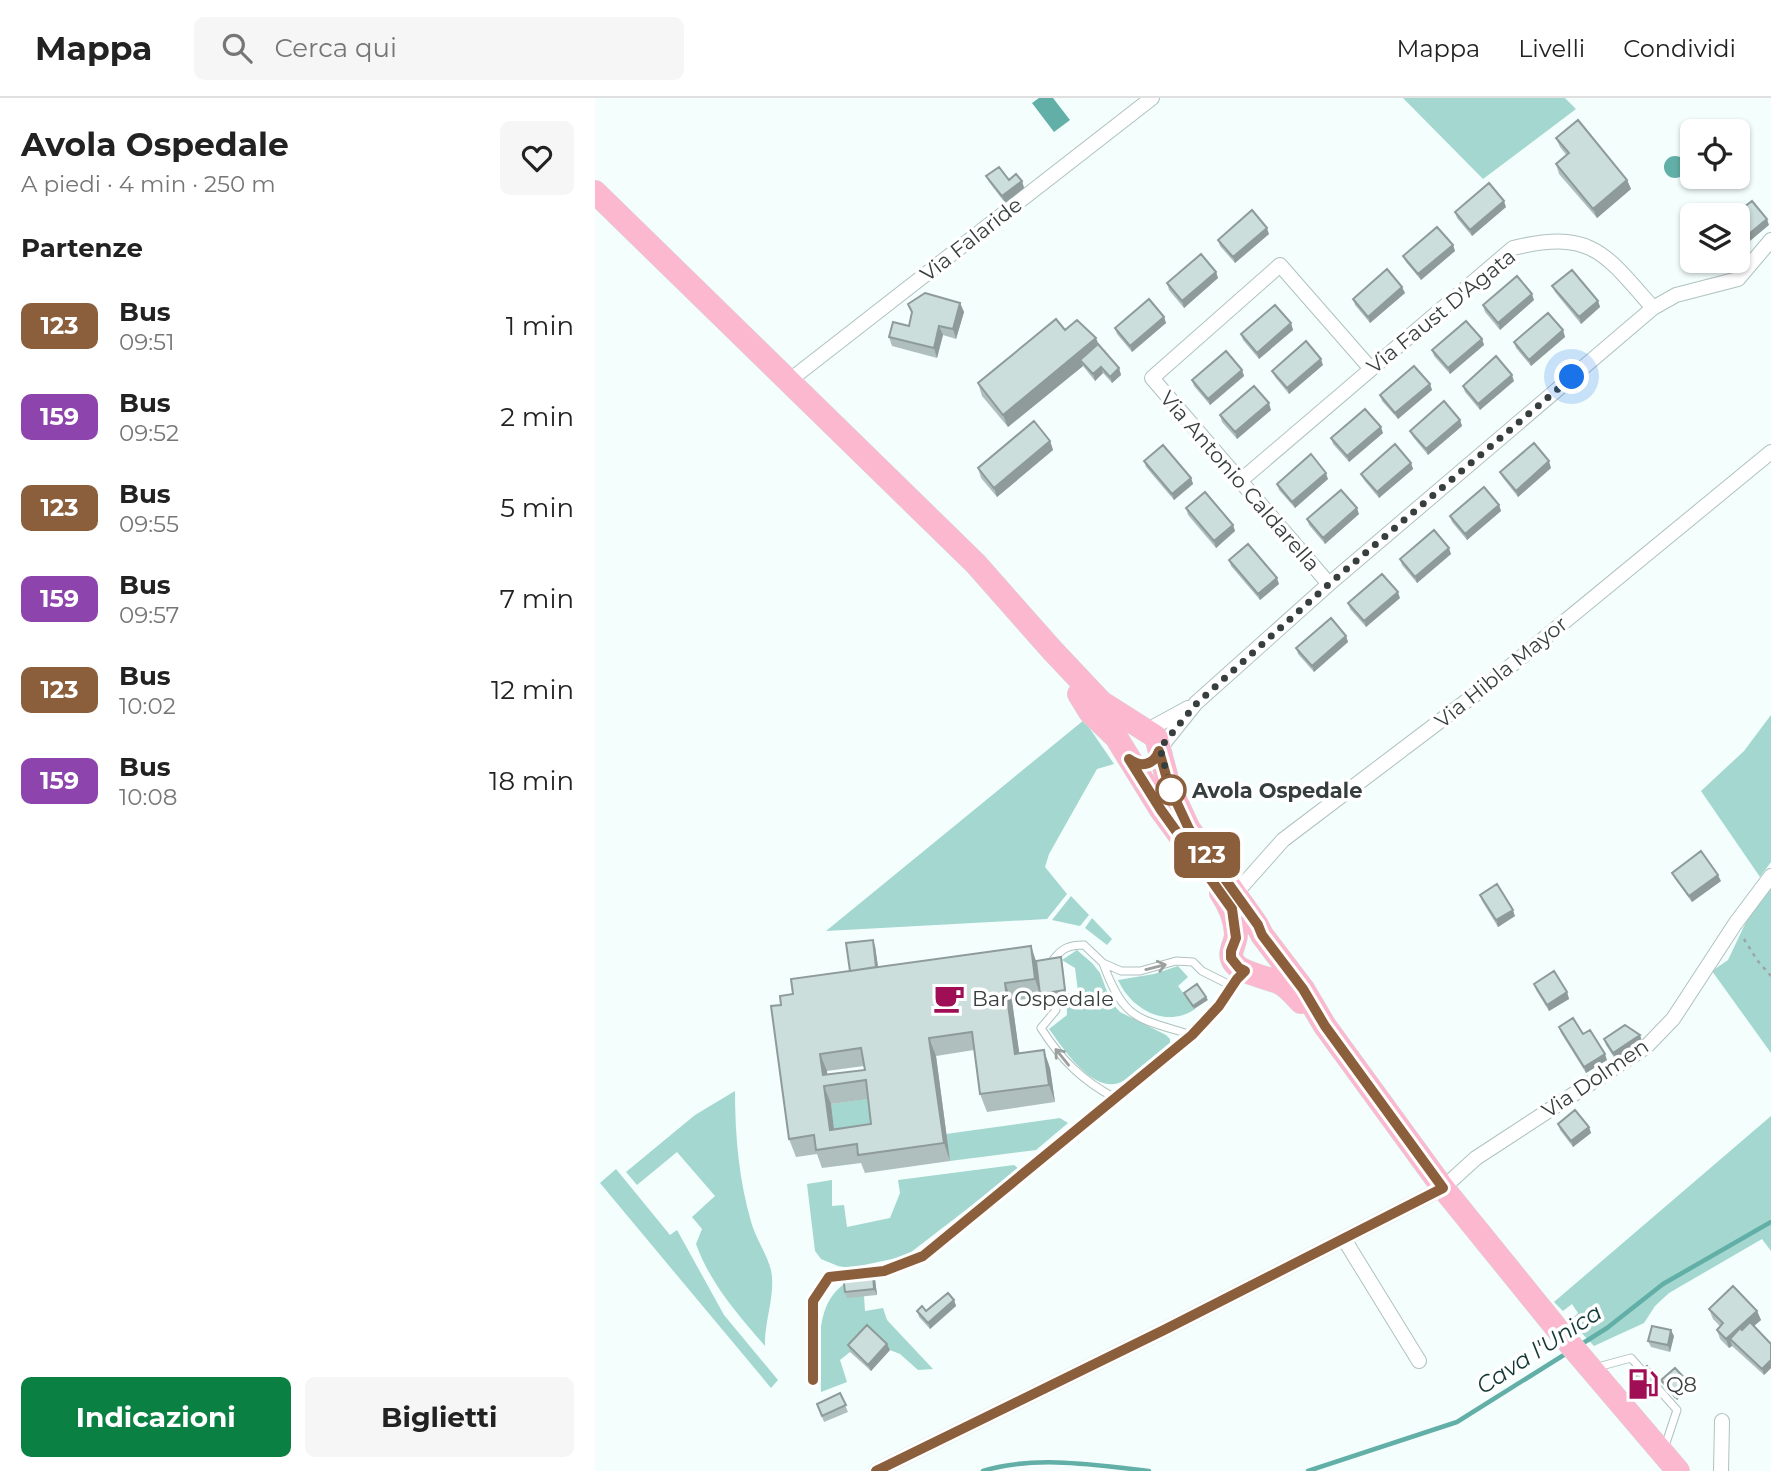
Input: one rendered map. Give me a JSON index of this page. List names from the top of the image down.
{
  "streets": {
    "street": [
      "Via Falaride",
      "Via Faust D'Agata",
      "Via Antonio Caldarella",
      "Via Hibla Mayor",
      "Via Dolmen"
    ]
  },
  "crossings": [
    ["Via Faust D'Agata", "Via Antonio Caldarella"]
  ],
  "water": ["Cava l'Unica"],
  "places": {
    "other": ["Avola Ospedale"],
    "cafe": ["Bar Ospedale"],
    "fuel station": ["Q8"]
  },
  "lines": ["bus line 123"],
  "page": {
    "header": "Mappa",
    "search": "Cerca qui",
    "nav": ["Mappa", "Livelli", "Condividi"],
    "heading": [
      ["Avola Ospedale", "A piedi · 4 min · 250 m"],
      "Partenze"
    ],
    "on_map": "123",
    "list": [
      {
        "mark": "123",
        "name": "Bus",
        "note": "09:51",
        "value": "1 min"
      },
      {
        "mark": "159",
        "name": "Bus",
        "note": "09:52",
        "value": "2 min"
      },
      {
        "mark": "123",
        "name": "Bus",
        "note": "09:55",
        "value": "5 min"
      },
      {
        "mark": "159",
        "name": "Bus",
        "note": "09:57",
        "value": "7 min"
      },
      {
        "mark": "123",
        "name": "Bus",
        "note": "10:02",
        "value": "12 min"
      },
      {
        "mark": "159",
        "name": "Bus",
        "note": "10:08",
        "value": "18 min"
      }
    ],
    "buttons": ["Indicazioni", "Biglietti"]
  }
}
